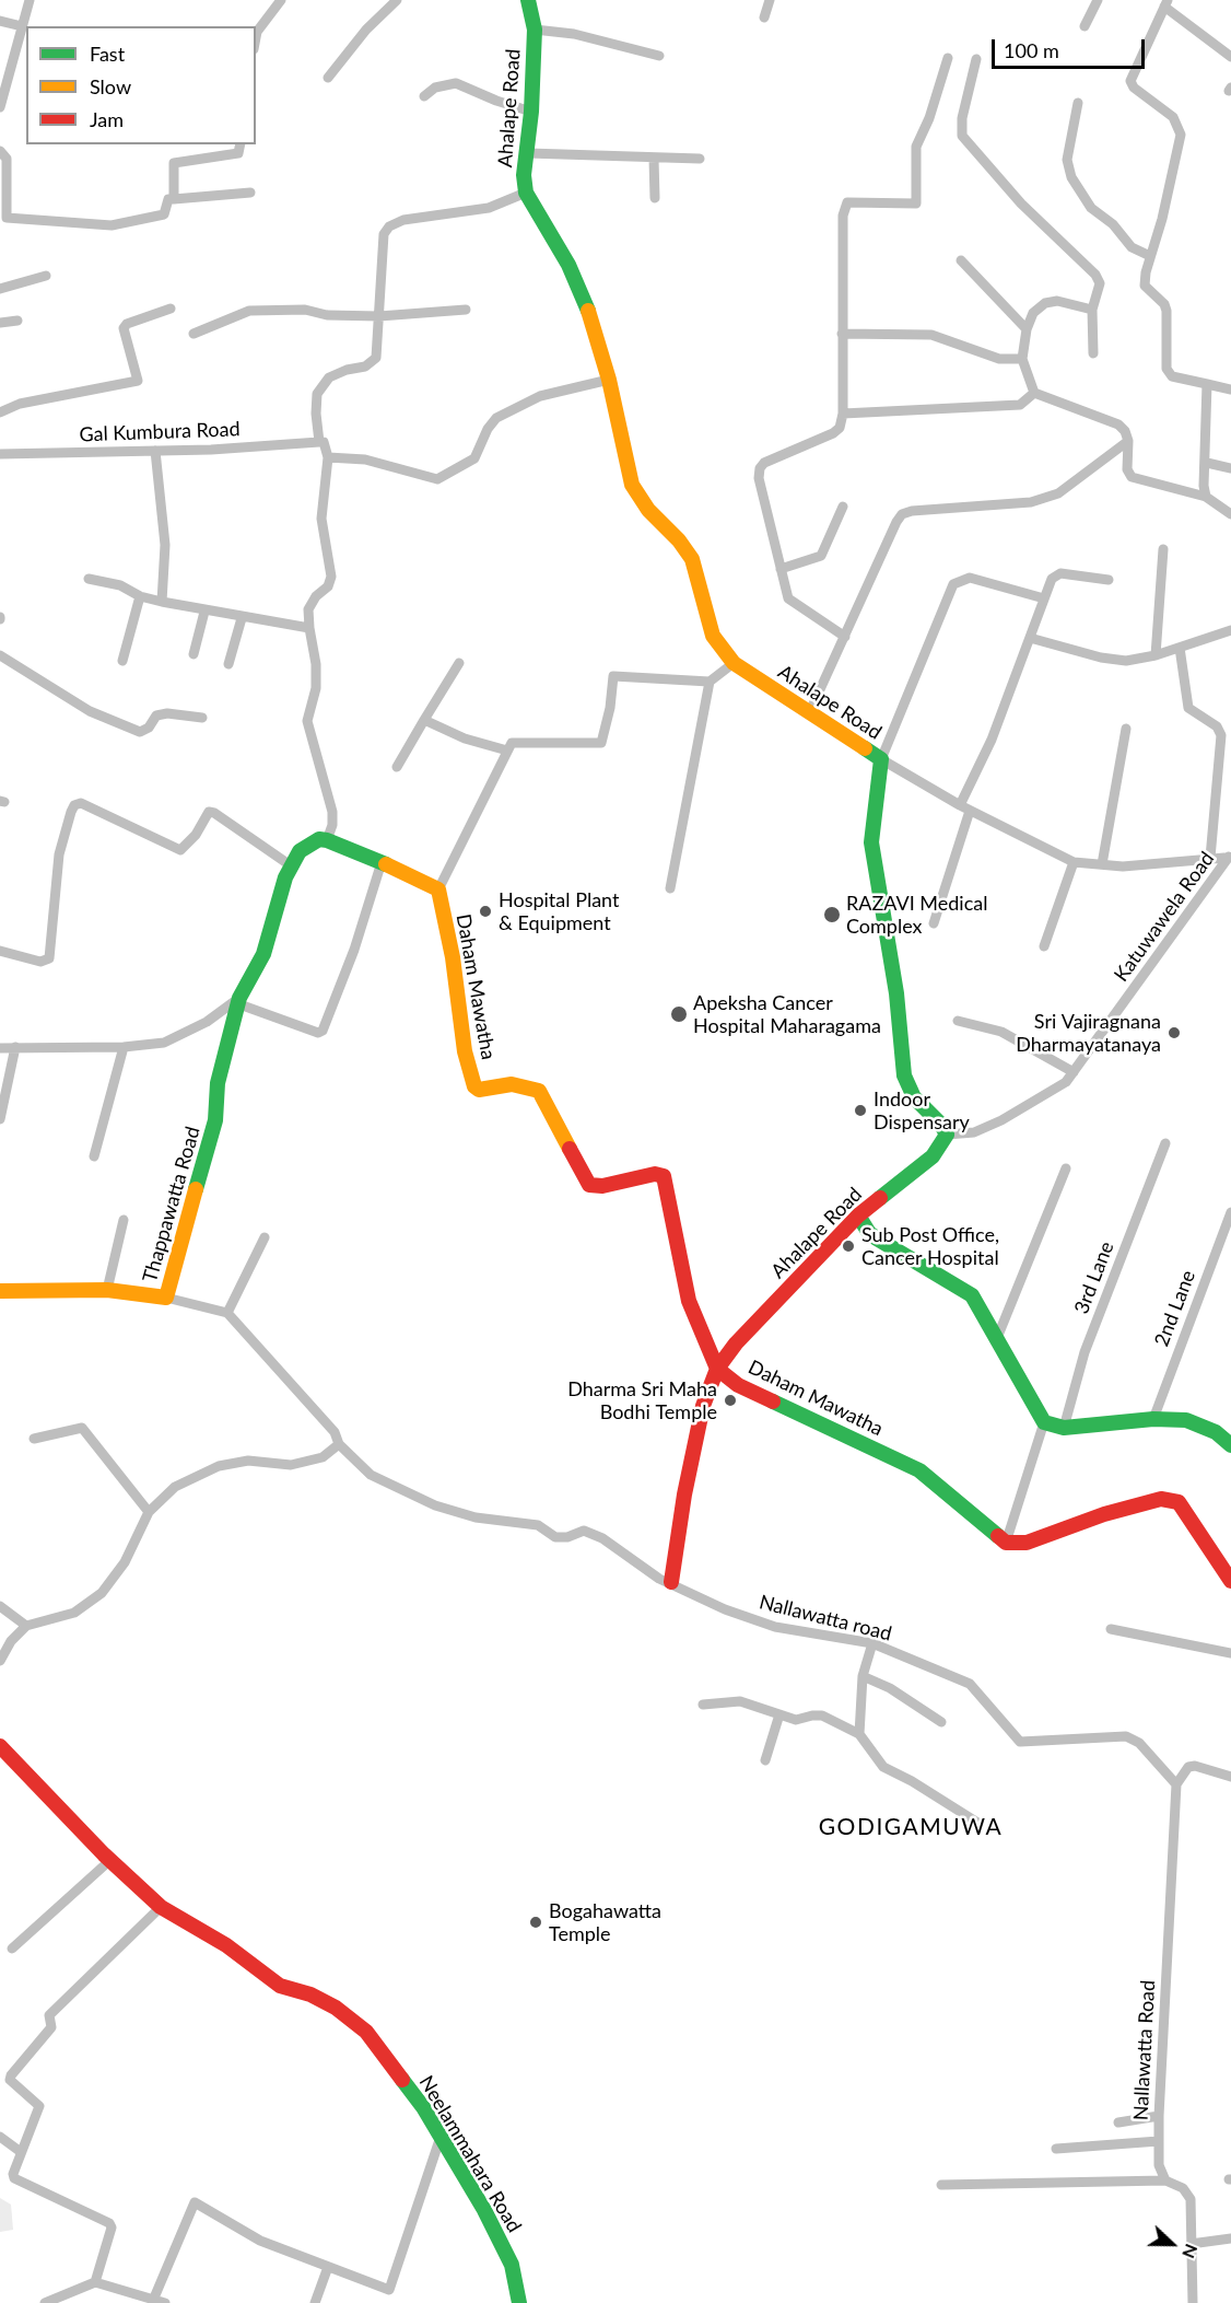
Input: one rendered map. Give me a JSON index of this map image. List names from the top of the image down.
{
  "streets": {
    "street": [
      "Ahalape Road",
      "Gal Kumbura Road",
      "Katuwawela Road",
      "Daham Mawatha",
      "Thappawatta Road",
      "3rd Lane",
      "2nd Lane",
      "Nallawatta road",
      "Nallawatta Road",
      "Neelammahara Road"
    ]
  },
  "crossings": [
    ["Ahalape Road", "Katuwawela Road"],
    ["Ahalape Road", "Daham Mawatha"],
    ["Ahalape Road", "Nallawatta road"],
    ["Nallawatta road", "Nallawatta Road"]
  ],
  "districts": ["GODIGAMUWA"],
  "places": [
    "Hospital Plant & Equipment",
    "RAZAVI Medical Complex",
    "Apeksha Cancer Hospital Maharagama",
    "Sri Vajiragnana Dharmayatanaya",
    "Indoor Dispensary",
    "Sub Post Office, Cancer Hospital",
    "Dharma Sri Maha Bodhi Temple",
    "Bogahawatta Temple"
  ],
  "legend": ["Fast", "Slow", "Jam"],
  "scale_bar": "100 m",
  "north": "right"
}
